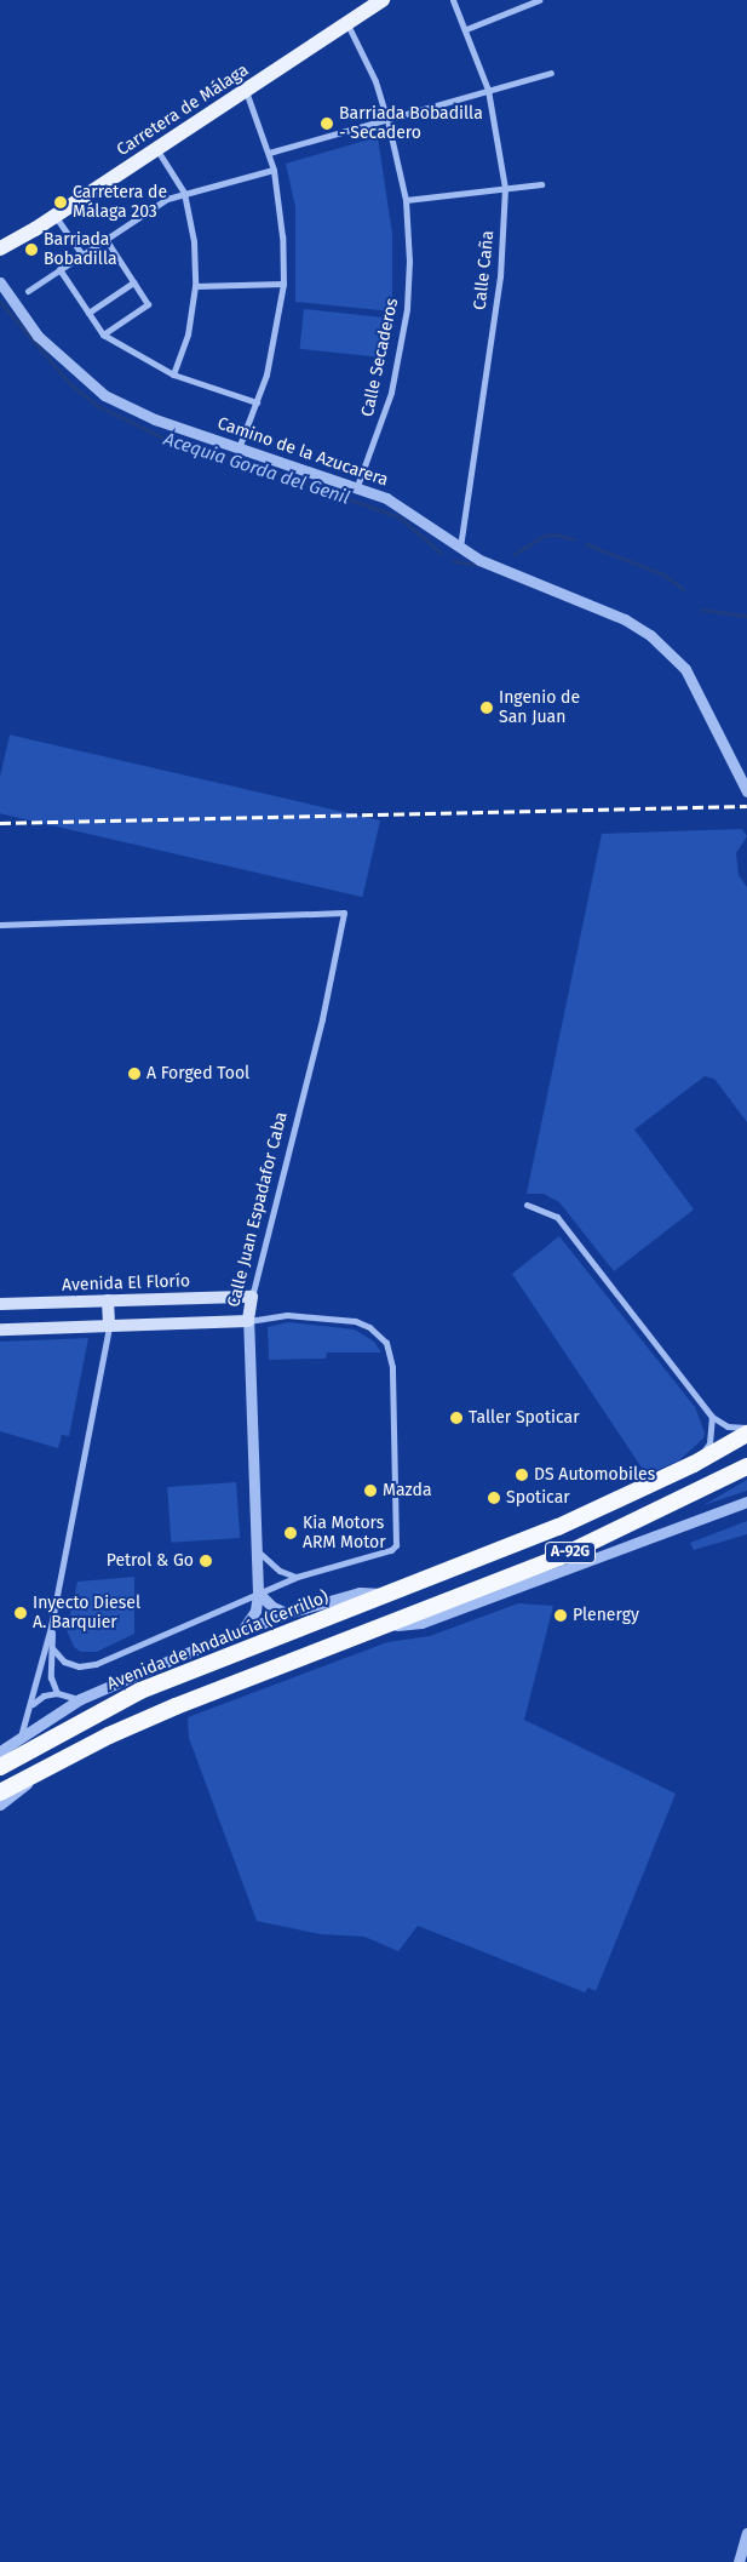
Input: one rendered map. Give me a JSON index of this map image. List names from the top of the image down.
{
  "streets": {
    "highway": ["A-92G", "Avenida de Andalucía (Cerrillo)"],
    "main road": ["Carretera de Málaga", "Calle Juan Espadafor Caba", "Avenida El Florío"],
    "street": ["Calle Caña", "Calle Secaderos", "Camino de la Azucarera"]
  },
  "crossings": [
    ["Carretera de Málaga", "Calle Secaderos"],
    ["Calle Caña", "Camino de la Azucarera"],
    ["Calle Secaderos", "Camino de la Azucarera"],
    ["Calle Juan Espadafor Caba", "Avenida El Florío"],
    ["Calle Juan Espadafor Caba", "Avenida de Andalucía (Cerrillo)"],
    ["A-92G", "Avenida de Andalucía (Cerrillo)"]
  ],
  "water": ["Acequia Gorda del Genil"],
  "places": [
    "Barriada Bobadilla - Secadero",
    "Carretera de Málaga 203",
    "Barriada Bobadilla",
    "Ingenio de San Juan",
    "A Forged Tool",
    "Taller Spoticar",
    "DS Automobiles",
    "Mazda",
    "Spoticar",
    "Kia Motors ARM Motor",
    "Petrol & Go",
    "Inyecto Diesel A. Barquier",
    "Plenergy"
  ]
}
